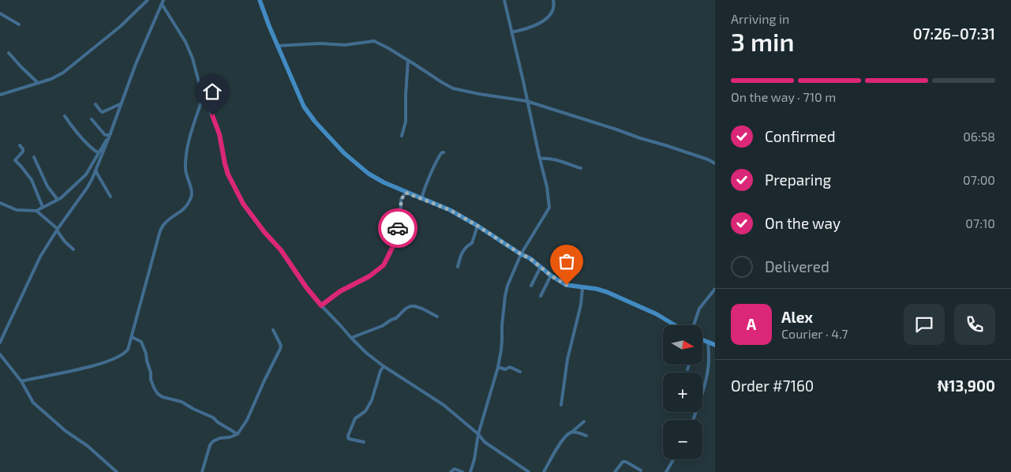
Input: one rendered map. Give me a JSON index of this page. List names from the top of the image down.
{
  "north": "right",
  "page": {
    "heading": ["3 min", "Arriving in", "07:26–07:31"],
    "panel": [
      "Alex",
      "Courier · 4.7",
      "Order #7160",
      "₦13,900"
    ],
    "bar": "On the way · 710 m",
    "list": [
      ["Confirmed", "06:58"],
      ["Preparing", "07:00"],
      ["On the way", "07:10"],
      "Delivered"
    ],
    "round": "A",
    "map_buttons": ["+", "−"]
  }
}
